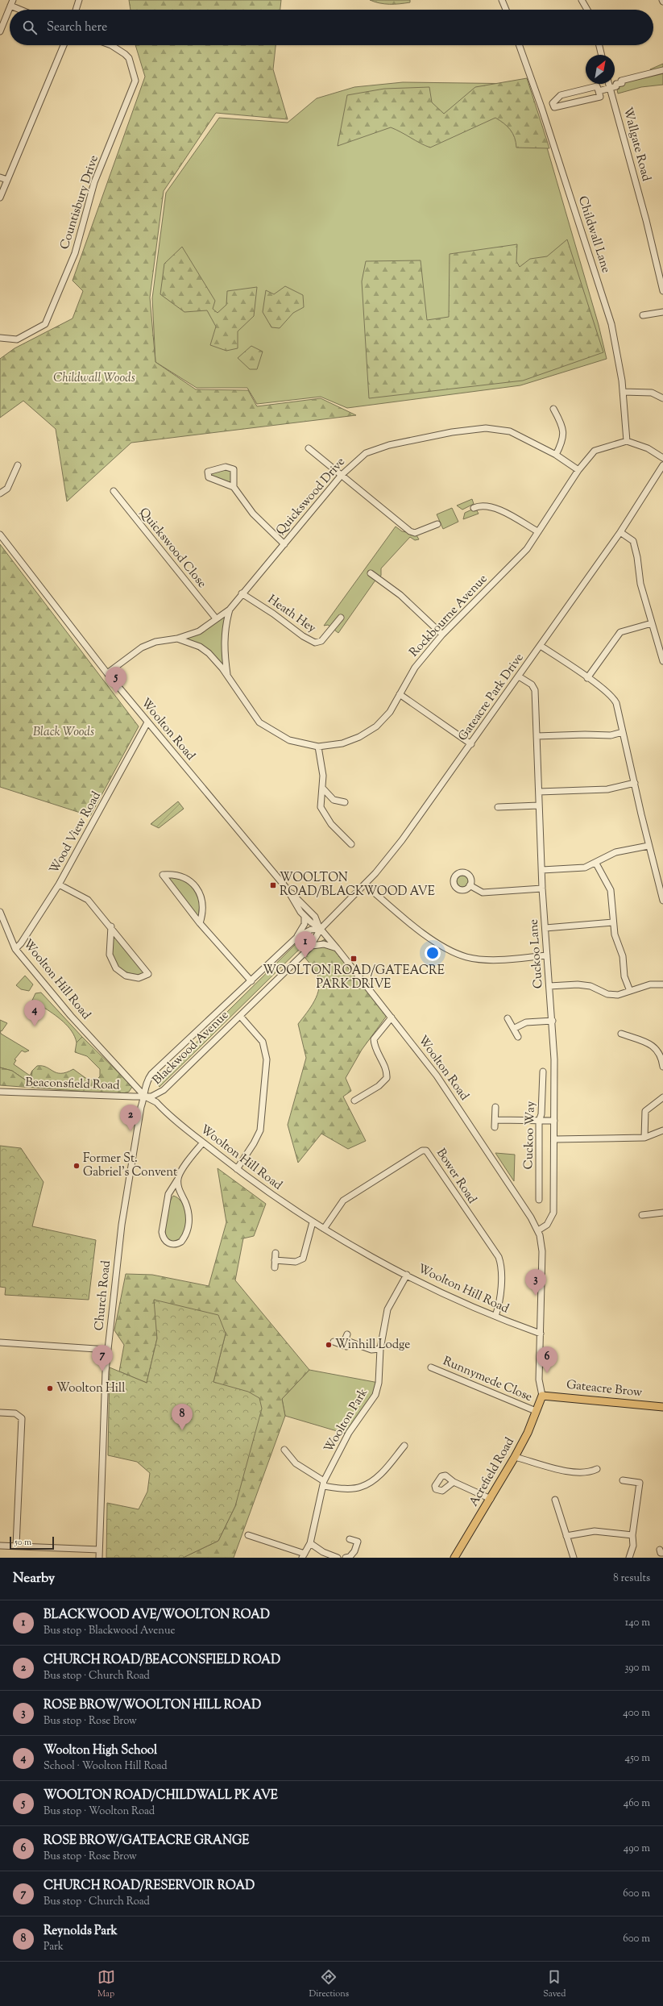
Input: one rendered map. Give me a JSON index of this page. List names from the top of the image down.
{
  "streets": {
    "main road": ["Gateacre Brow", "Acrefield Road"],
    "street": [
      "Wallgate Road",
      "Countisbury Drive",
      "Childwall Lane",
      "Quickswood Drive",
      "Quickswood Close",
      "Heath Hey",
      "Rockbourne Avenue",
      "Gateacre Park Drive",
      "Woolton Road",
      "Wood View Road",
      "Cuckoo Lane",
      "Woolton Hill Road",
      "Blackwood Avenue",
      "Beaconsfield Road",
      "Cuckoo Way",
      "Bower Road",
      "Church Road",
      "Runnymede Close",
      "Woolton Park"
    ]
  },
  "crossings": [
    ["Childwall Lane", "Rockbourne Avenue"],
    ["Quickswood Drive", "Quickswood Close"],
    ["Quickswood Drive", "Heath Hey"],
    ["Quickswood Drive", "Rockbourne Avenue"],
    ["Gateacre Park Drive", "Woolton Road"],
    ["Gateacre Park Drive", "Cuckoo Lane"],
    ["Gateacre Park Drive", "Blackwood Avenue"],
    ["Woolton Road", "Wood View Road"],
    ["Woolton Road", "Cuckoo Lane"],
    ["Woolton Road", "Blackwood Avenue"],
    ["Wood View Road", "Woolton Hill Road"],
    ["Woolton Hill Road", "Blackwood Avenue"],
    ["Woolton Hill Road", "Beaconsfield Road"],
    ["Woolton Hill Road", "Bower Road"],
    ["Woolton Hill Road", "Church Road"],
    ["Woolton Hill Road", "Woolton Park"],
    ["Blackwood Avenue", "Beaconsfield Road"],
    ["Blackwood Avenue", "Church Road"],
    ["Beaconsfield Road", "Church Road"],
    ["Runnymede Close", "Acrefield Road"],
    ["Gateacre Brow", "Acrefield Road"]
  ],
  "parks": ["Childwall Woods", "Black Woods"],
  "places": {
    "transit": ["WOOLTON ROAD/BLACKWOOD AVE", "WOOLTON ROAD/GATEACRE PARK DRIVE"],
    "other": ["Former St. Gabriel's Convent", "Winhill Lodge", "Woolton Hill"]
  },
  "scale_bar": "50 m",
  "north": "top right",
  "page": {
    "search": "Search here",
    "pins": [
      "5",
      "1",
      "4",
      "2",
      "3",
      "7",
      "6",
      "8"
    ],
    "scale": "50 m",
    "heading": ["Nearby", "8 results"],
    "list": [
      {
        "mark": "1",
        "name": "BLACKWOOD AVE/WOOLTON ROAD",
        "note": "Bus stop · Blackwood Avenue",
        "value": "140 m"
      },
      {
        "mark": "2",
        "name": "CHURCH ROAD/BEACONSFIELD ROAD",
        "note": "Bus stop · Church Road",
        "value": "390 m"
      },
      {
        "mark": "3",
        "name": "ROSE BROW/WOOLTON HILL ROAD",
        "note": "Bus stop · Rose Brow",
        "value": "400 m"
      },
      {
        "mark": "4",
        "name": "Woolton High School",
        "note": "School · Woolton Hill Road",
        "value": "450 m"
      },
      {
        "mark": "5",
        "name": "WOOLTON ROAD/CHILDWALL PK AVE",
        "note": "Bus stop · Woolton Road",
        "value": "460 m"
      },
      {
        "mark": "6",
        "name": "ROSE BROW/GATEACRE GRANGE",
        "note": "Bus stop · Rose Brow",
        "value": "490 m"
      },
      {
        "mark": "7",
        "name": "CHURCH ROAD/RESERVOIR ROAD",
        "note": "Bus stop · Church Road",
        "value": "600 m"
      },
      {
        "mark": "8",
        "name": "Reynolds Park",
        "note": "Park",
        "value": "600 m"
      }
    ],
    "nav": ["Map", "Directions", "Saved"]
  }
}
